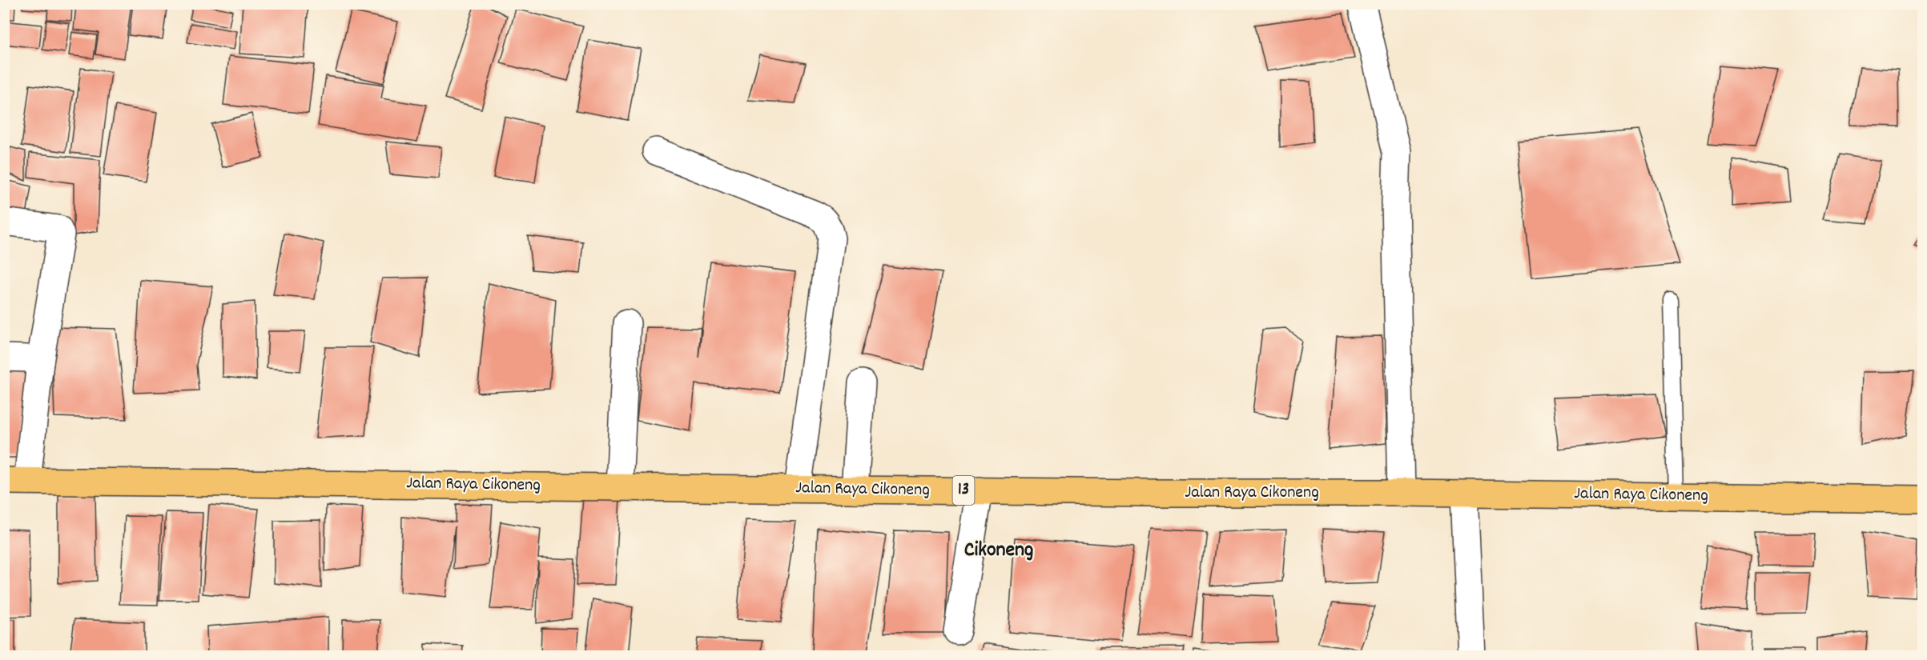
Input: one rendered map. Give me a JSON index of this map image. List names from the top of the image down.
{
  "streets": {
    "highway": ["Jalan Raya Cikoneng", "13"]
  },
  "districts": ["Cikoneng"]
}
